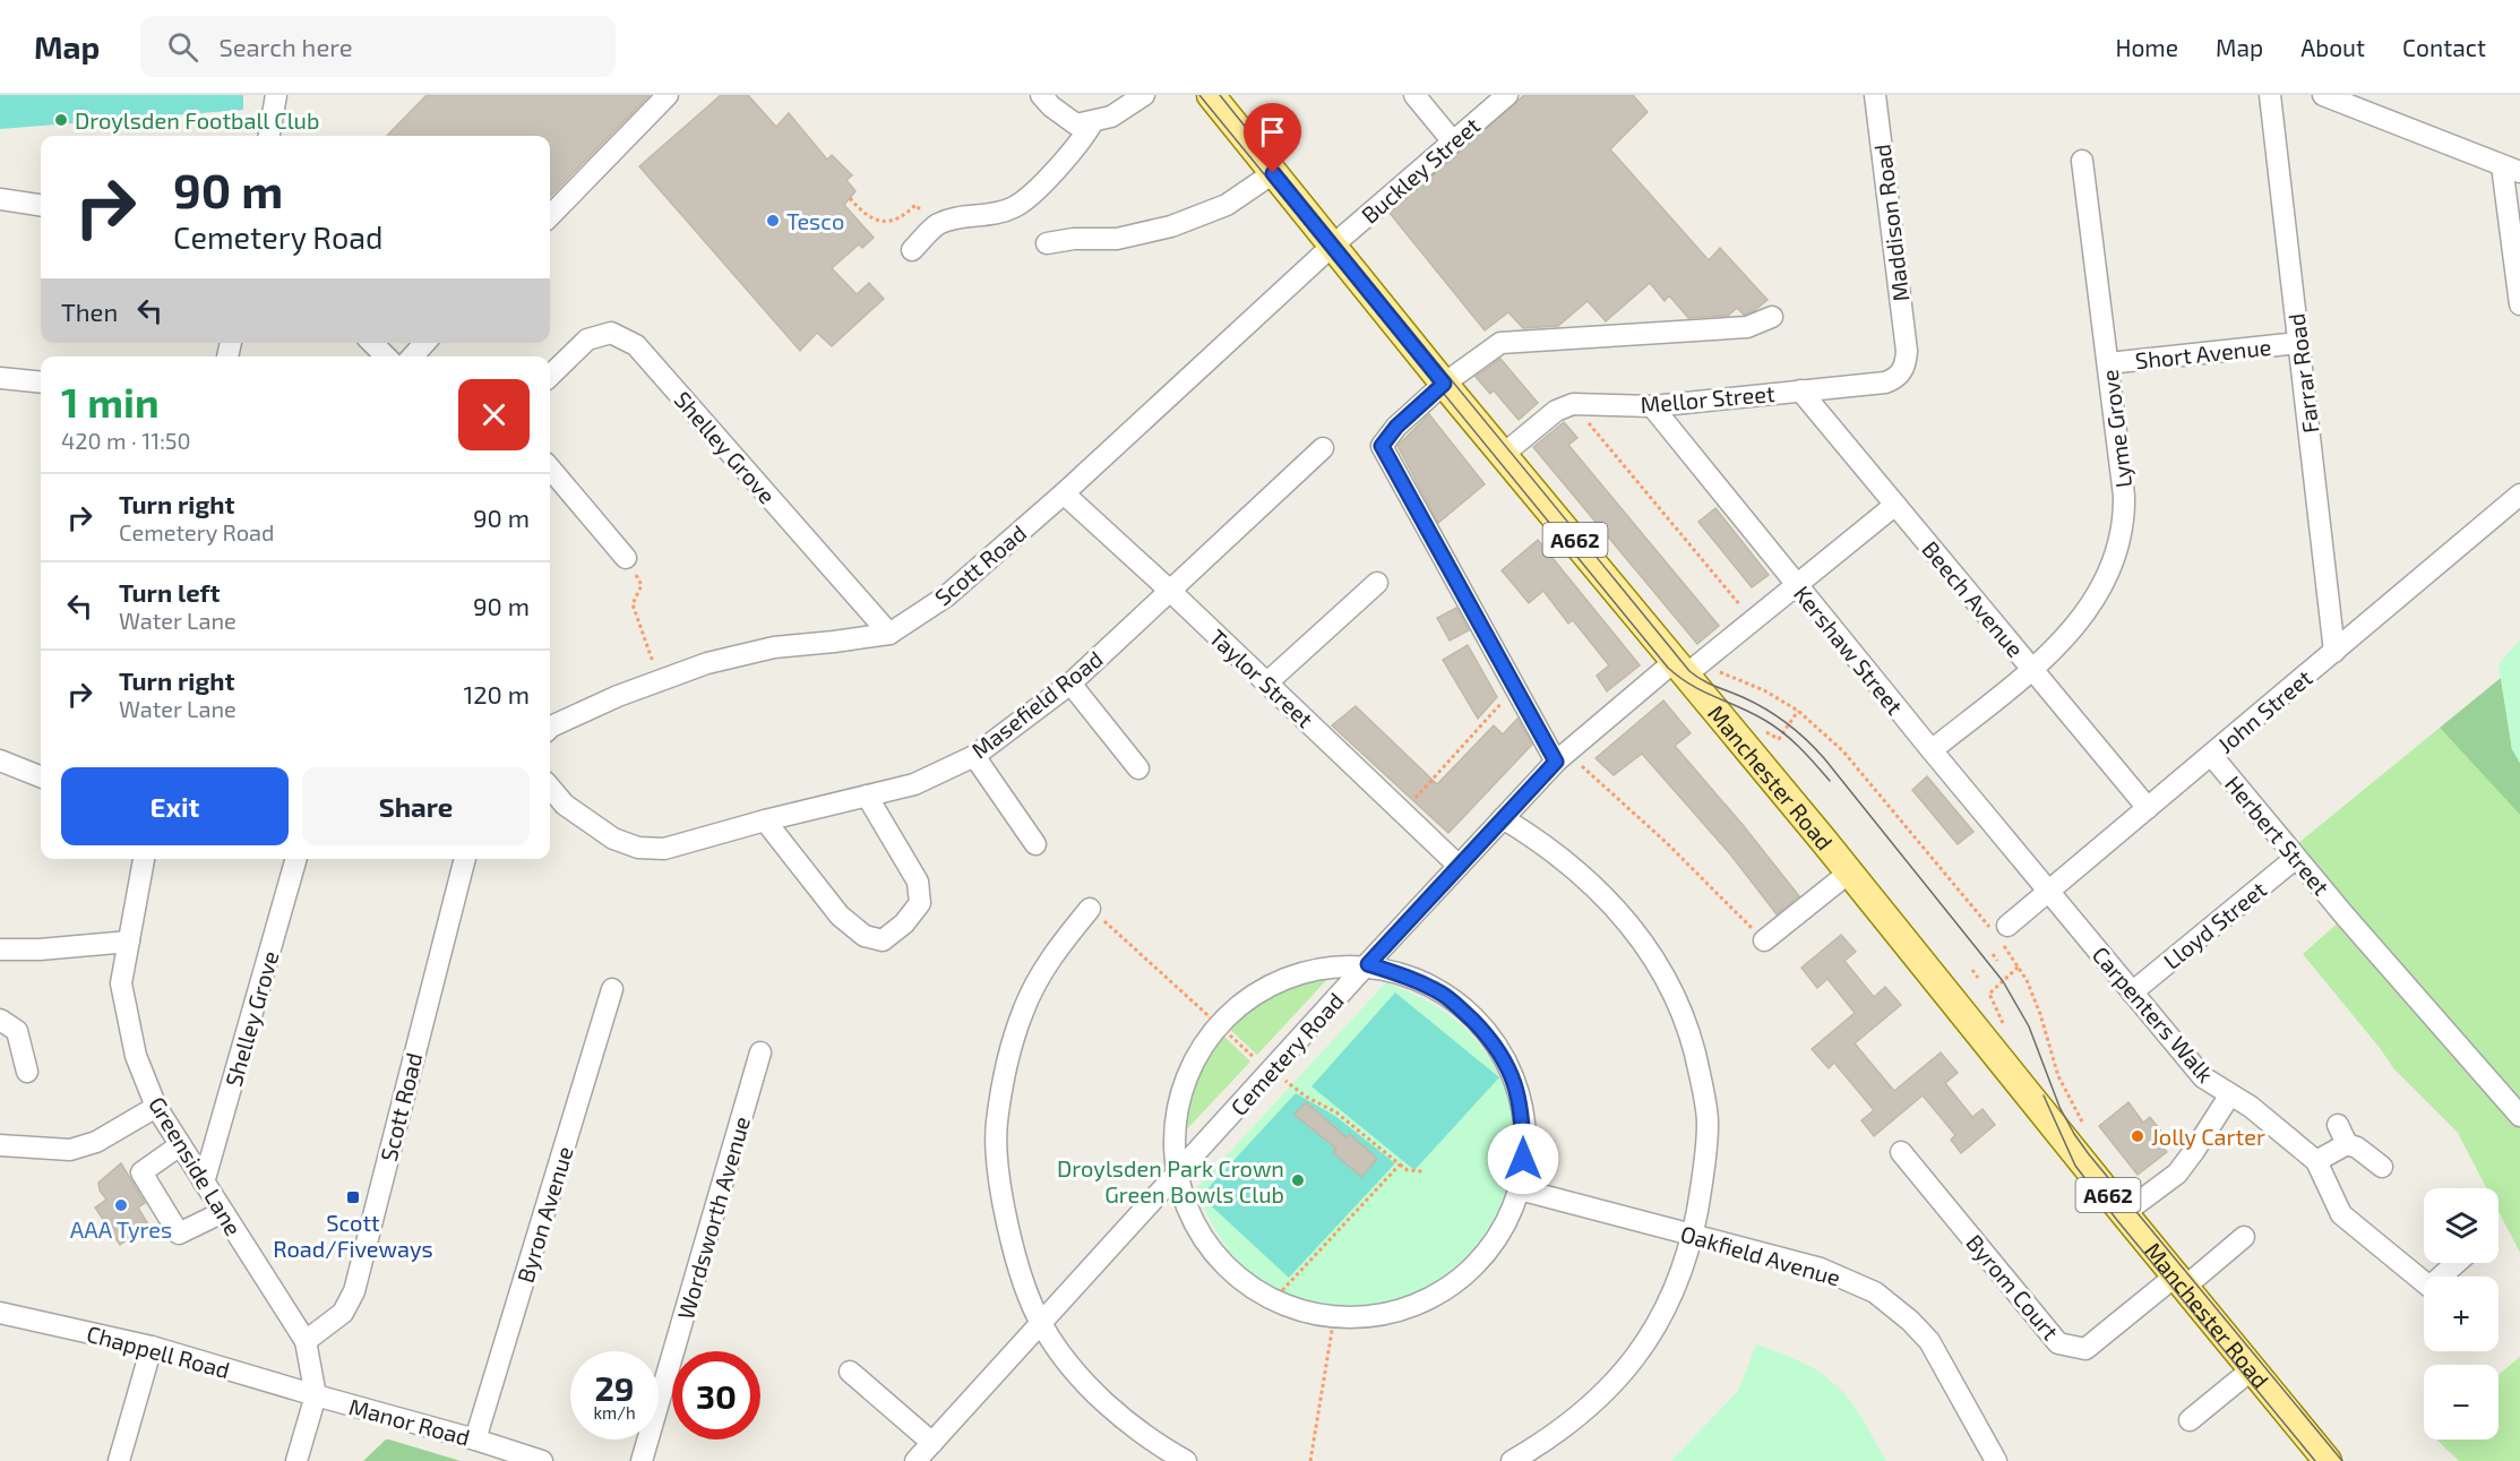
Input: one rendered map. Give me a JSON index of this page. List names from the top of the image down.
{
  "streets": {
    "main road": ["A662", "Manchester Road"],
    "street": [
      "Buckley Street",
      "Maddison Road",
      "Short Avenue",
      "Farrar Road",
      "Mellor Street",
      "Lyme Grove",
      "Shelley Grove",
      "Scott Road",
      "Beech Avenue",
      "Kershaw Street",
      "Taylor Street",
      "Masefield Road",
      "John Street",
      "Herbert Street",
      "Lloyd Street",
      "Carpenters Walk",
      "Cemetery Road",
      "Greenside Lane",
      "Byron Avenue",
      "Wordsworth Avenue",
      "Oakfield Avenue",
      "Byrom Court",
      "Chappell Road",
      "Manor Road"
    ]
  },
  "crossings": [
    ["Buckley Street", "Scott Road"],
    ["Buckley Street", "Manchester Road"],
    ["Maddison Road", "Mellor Street"],
    ["Short Avenue", "Farrar Road"],
    ["Short Avenue", "Lyme Grove"],
    ["Farrar Road", "John Street"],
    ["Mellor Street", "Beech Avenue"],
    ["Mellor Street", "Kershaw Street"],
    ["Lyme Grove", "Beech Avenue"],
    ["Lyme Grove", "Kershaw Street"],
    ["Shelley Grove", "Scott Road"],
    ["Shelley Grove", "Greenside Lane"],
    ["Scott Road", "Taylor Street"],
    ["Scott Road", "Manchester Road"],
    ["Scott Road", "Greenside Lane"],
    ["Beech Avenue", "John Street"],
    ["Beech Avenue", "Cemetery Road"],
    ["Kershaw Street", "John Street"],
    ["Kershaw Street", "Carpenters Walk"],
    ["Kershaw Street", "Cemetery Road"],
    ["Taylor Street", "Masefield Road"],
    ["Taylor Street", "Cemetery Road"],
    ["John Street", "Herbert Street"],
    ["John Street", "Carpenters Walk"],
    ["Manchester Road", "Cemetery Road"],
    ["Manchester Road", "Byrom Court"],
    ["Herbert Street", "Lloyd Street"],
    ["Lloyd Street", "Carpenters Walk"],
    ["Greenside Lane", "Chappell Road"],
    ["Greenside Lane", "Manor Road"],
    ["Byron Avenue", "Manor Road"],
    ["Chappell Road", "Manor Road"]
  ],
  "places": {
    "other": [
      "Droylsden Football Club",
      "Tesco",
      "Jolly Carter",
      "Droylsden Park Crown Green Bowls Club",
      "AAA Tyres"
    ],
    "transit": ["Scott Road/Fiveways"]
  },
  "page": {
    "header": "Map",
    "search": "Search here",
    "nav": [
      "Home",
      "Map",
      "About",
      "Contact"
    ],
    "turn": ["90 m", "Cemetery Road"],
    "then": "Then",
    "heading": ["1 min", "420 m · 11:50"],
    "list": [
      {
        "name": "Turn right",
        "note": "Cemetery Road",
        "value": "90 m"
      },
      {
        "name": "Turn left",
        "note": "Water Lane",
        "value": "90 m"
      },
      {
        "name": "Turn right",
        "note": "Water Lane",
        "value": "120 m"
      }
    ],
    "buttons": ["Exit", "Share"],
    "map_buttons": ["+", "−"],
    "speed": "29 km/h",
    "limit": "30"
  }
}
